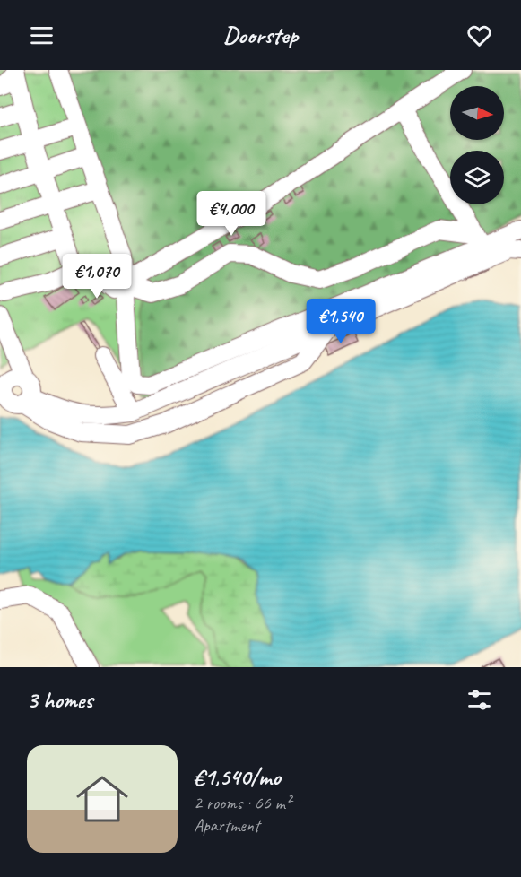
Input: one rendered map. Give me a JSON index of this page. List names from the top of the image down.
{
  "north": "right",
  "page": {
    "header": "Doorstep",
    "price": ["€4,000", "€1,070", "€1,540"],
    "heading": "3 homes",
    "list": [
      {
        "name": "€1,540/mo",
        "note": "2 rooms · 66 m² · Apartment"
      }
    ]
  }
}
